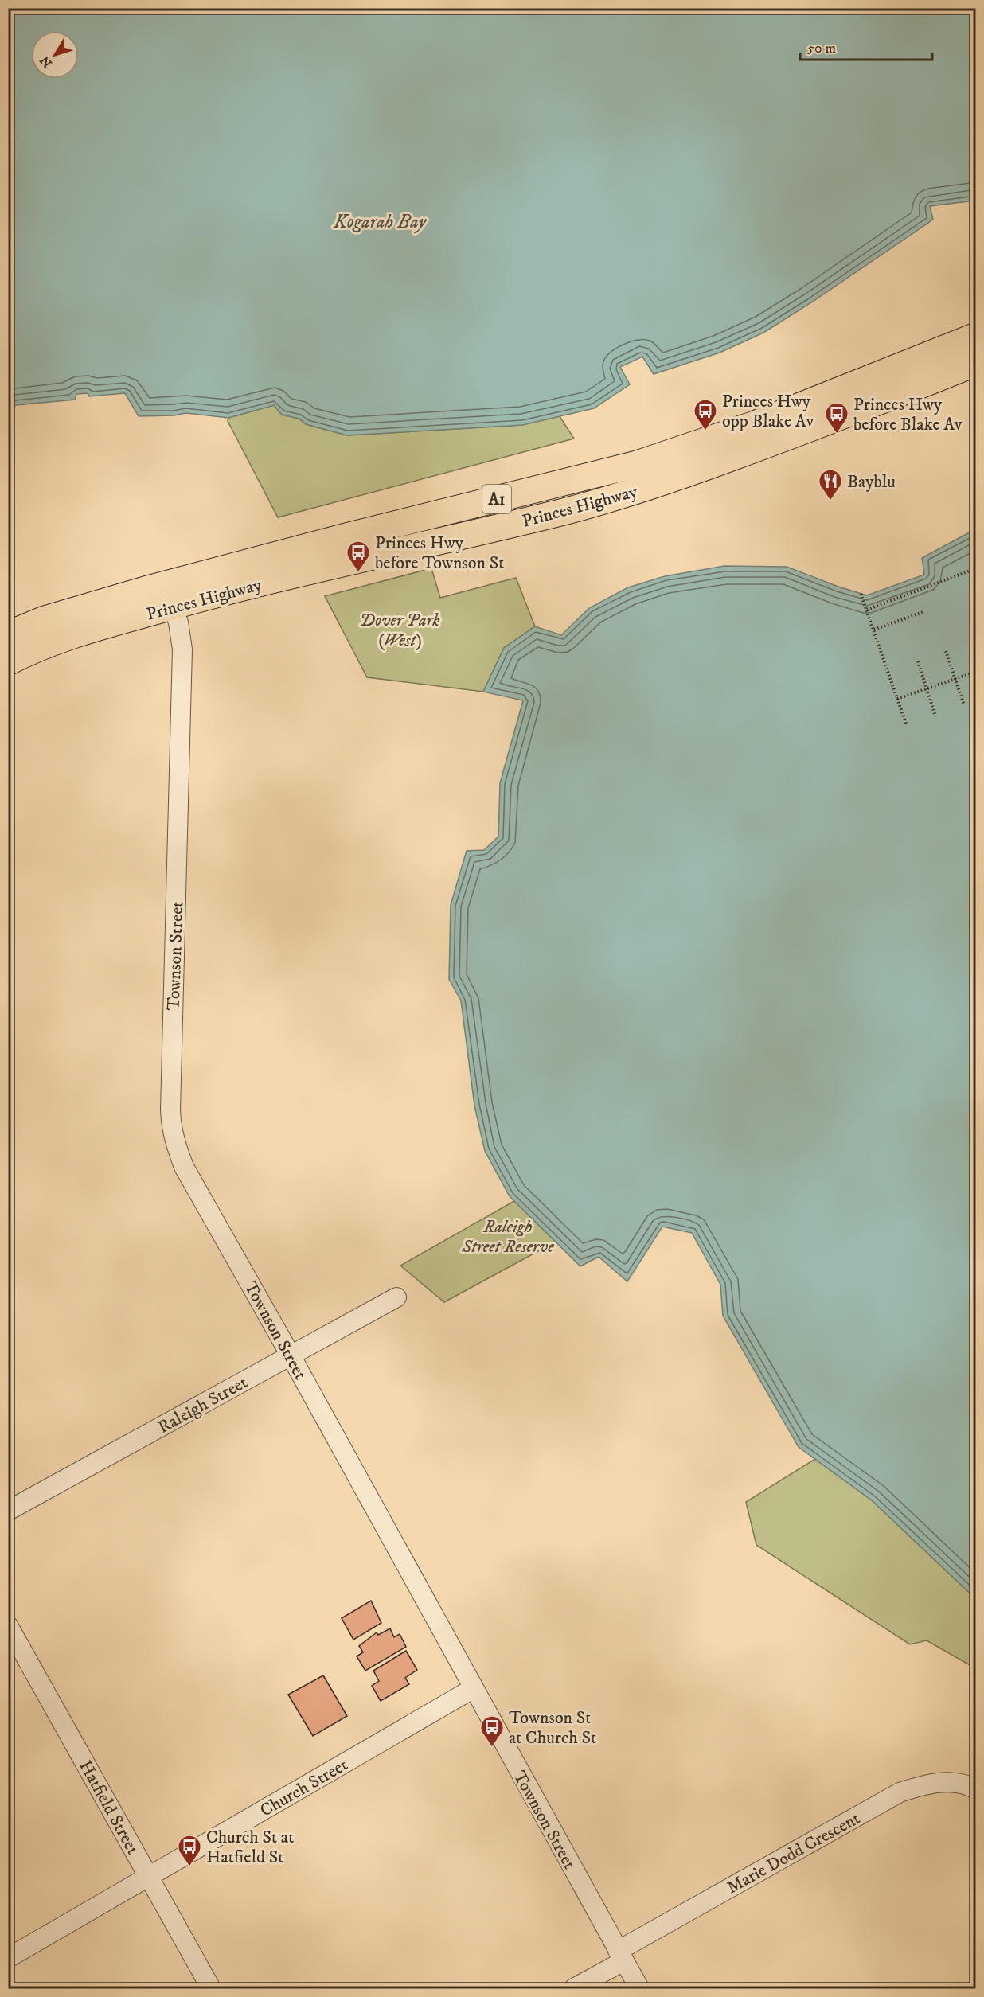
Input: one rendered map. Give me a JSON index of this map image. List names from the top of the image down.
{
  "streets": {
    "highway": ["A1", "Princes Highway"],
    "street": [
      "Townson Street",
      "Raleigh Street",
      "Church Street",
      "Hatfield Street",
      "Marie Dodd Crescent"
    ]
  },
  "crossings": [
    ["Princes Highway", "Townson Street"],
    ["Townson Street", "Raleigh Street"],
    ["Townson Street", "Church Street"],
    ["Townson Street", "Marie Dodd Crescent"],
    ["Church Street", "Hatfield Street"]
  ],
  "water": ["Kogarah Bay"],
  "parks": ["Dover Park (West)", "Raleigh Street Reserve"],
  "places": {
    "bus stop": [
      "Princes Hwy opp Blake Av",
      "Princes Hwy before Blake Av",
      "Princes Hwy before Townson St",
      "Townson St at Church St",
      "Church St at Hatfield St"
    ],
    "restaurant": ["Bayblu"]
  },
  "scale_bar": "50 m",
  "north": "bottom left"
}
